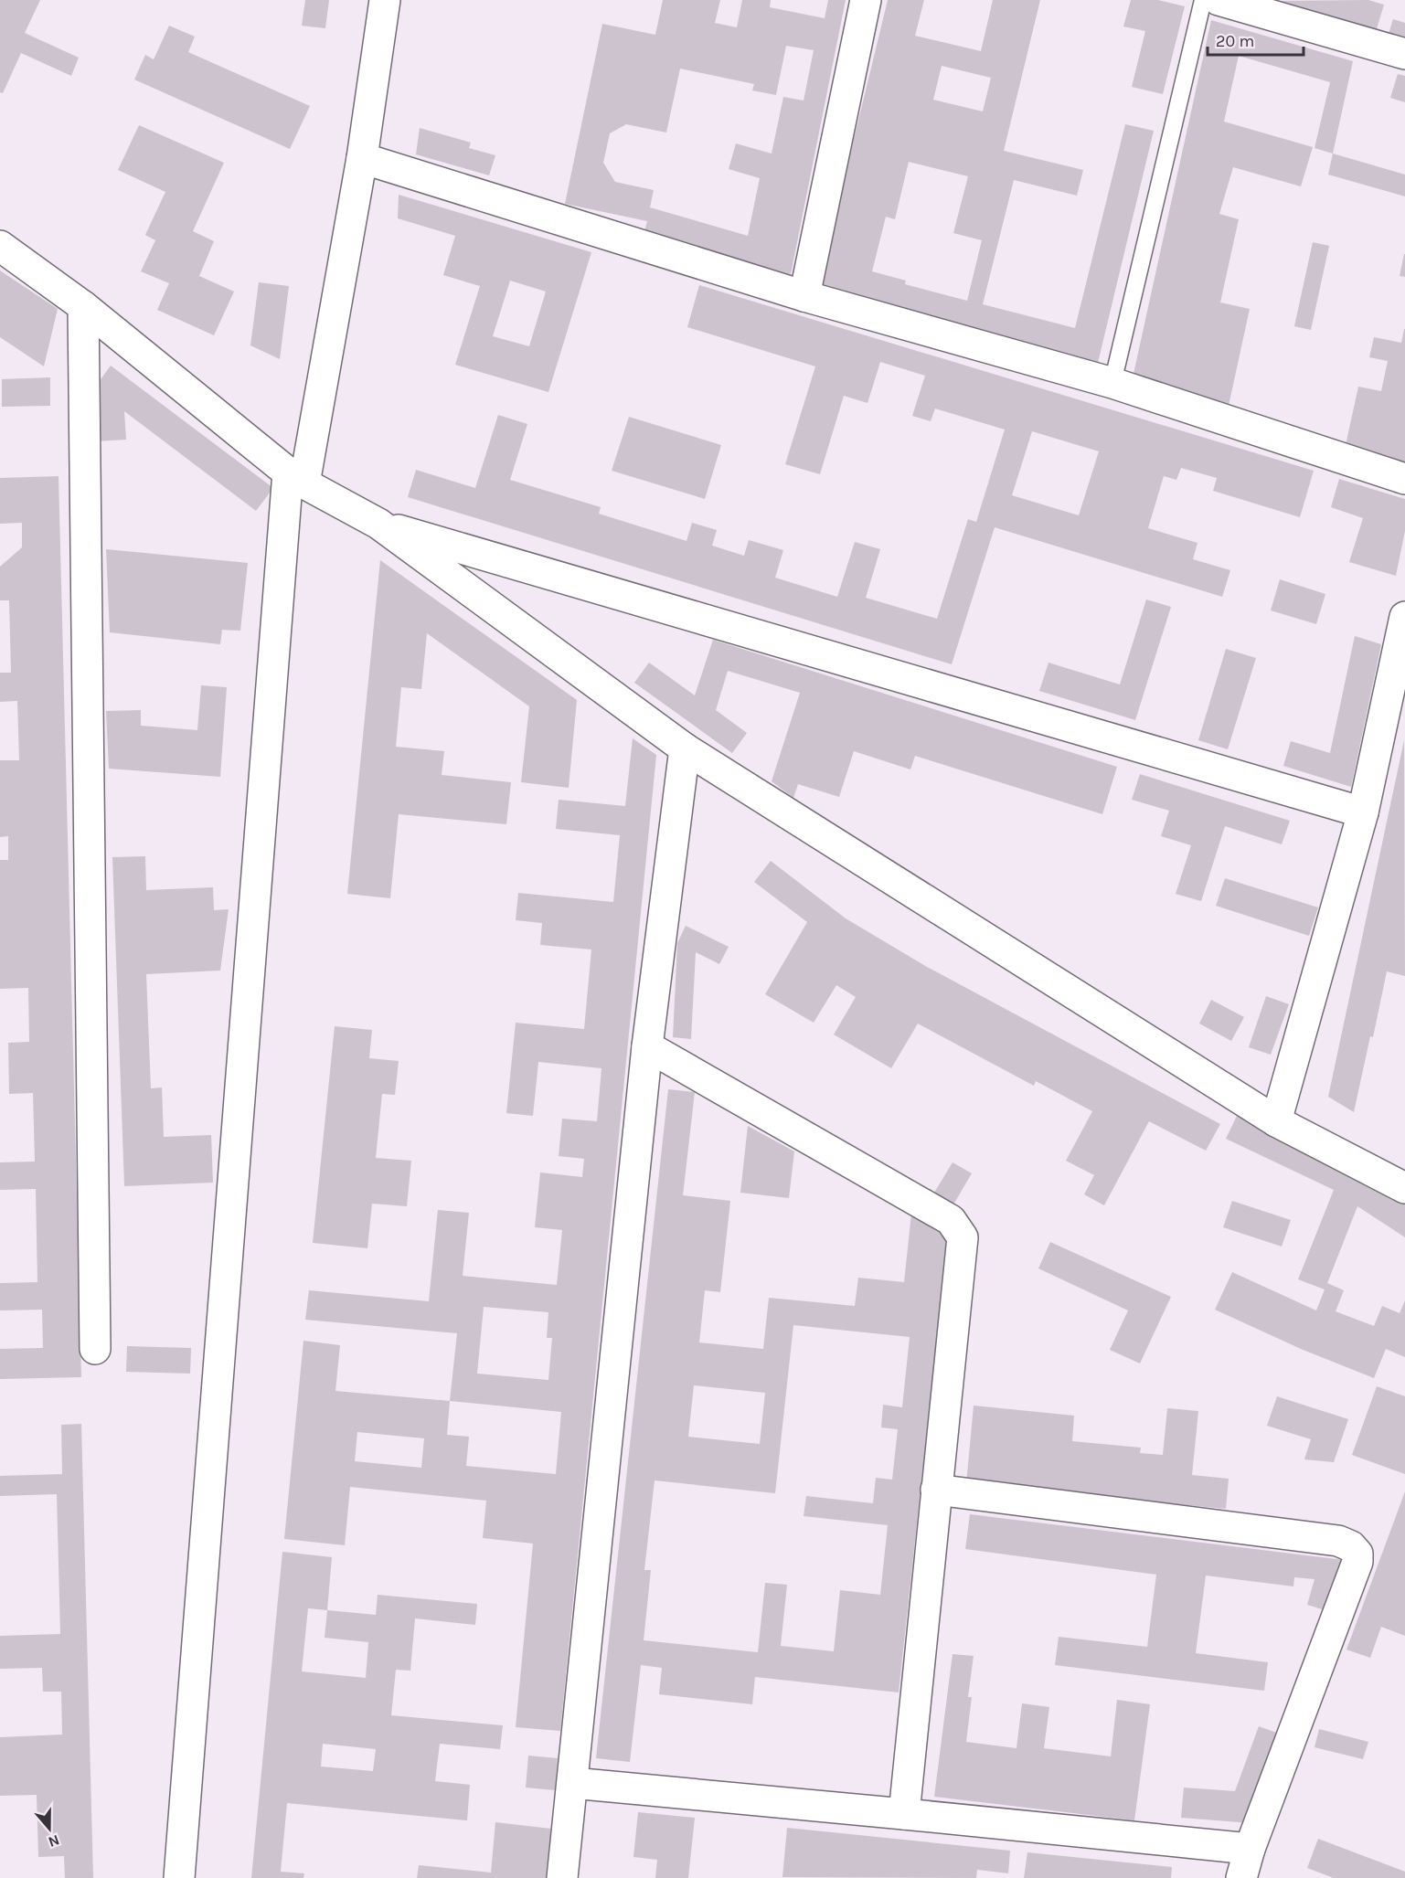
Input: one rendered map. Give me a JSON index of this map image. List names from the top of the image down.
{
  "scale_bar": "20 m",
  "north": "bottom"
}
